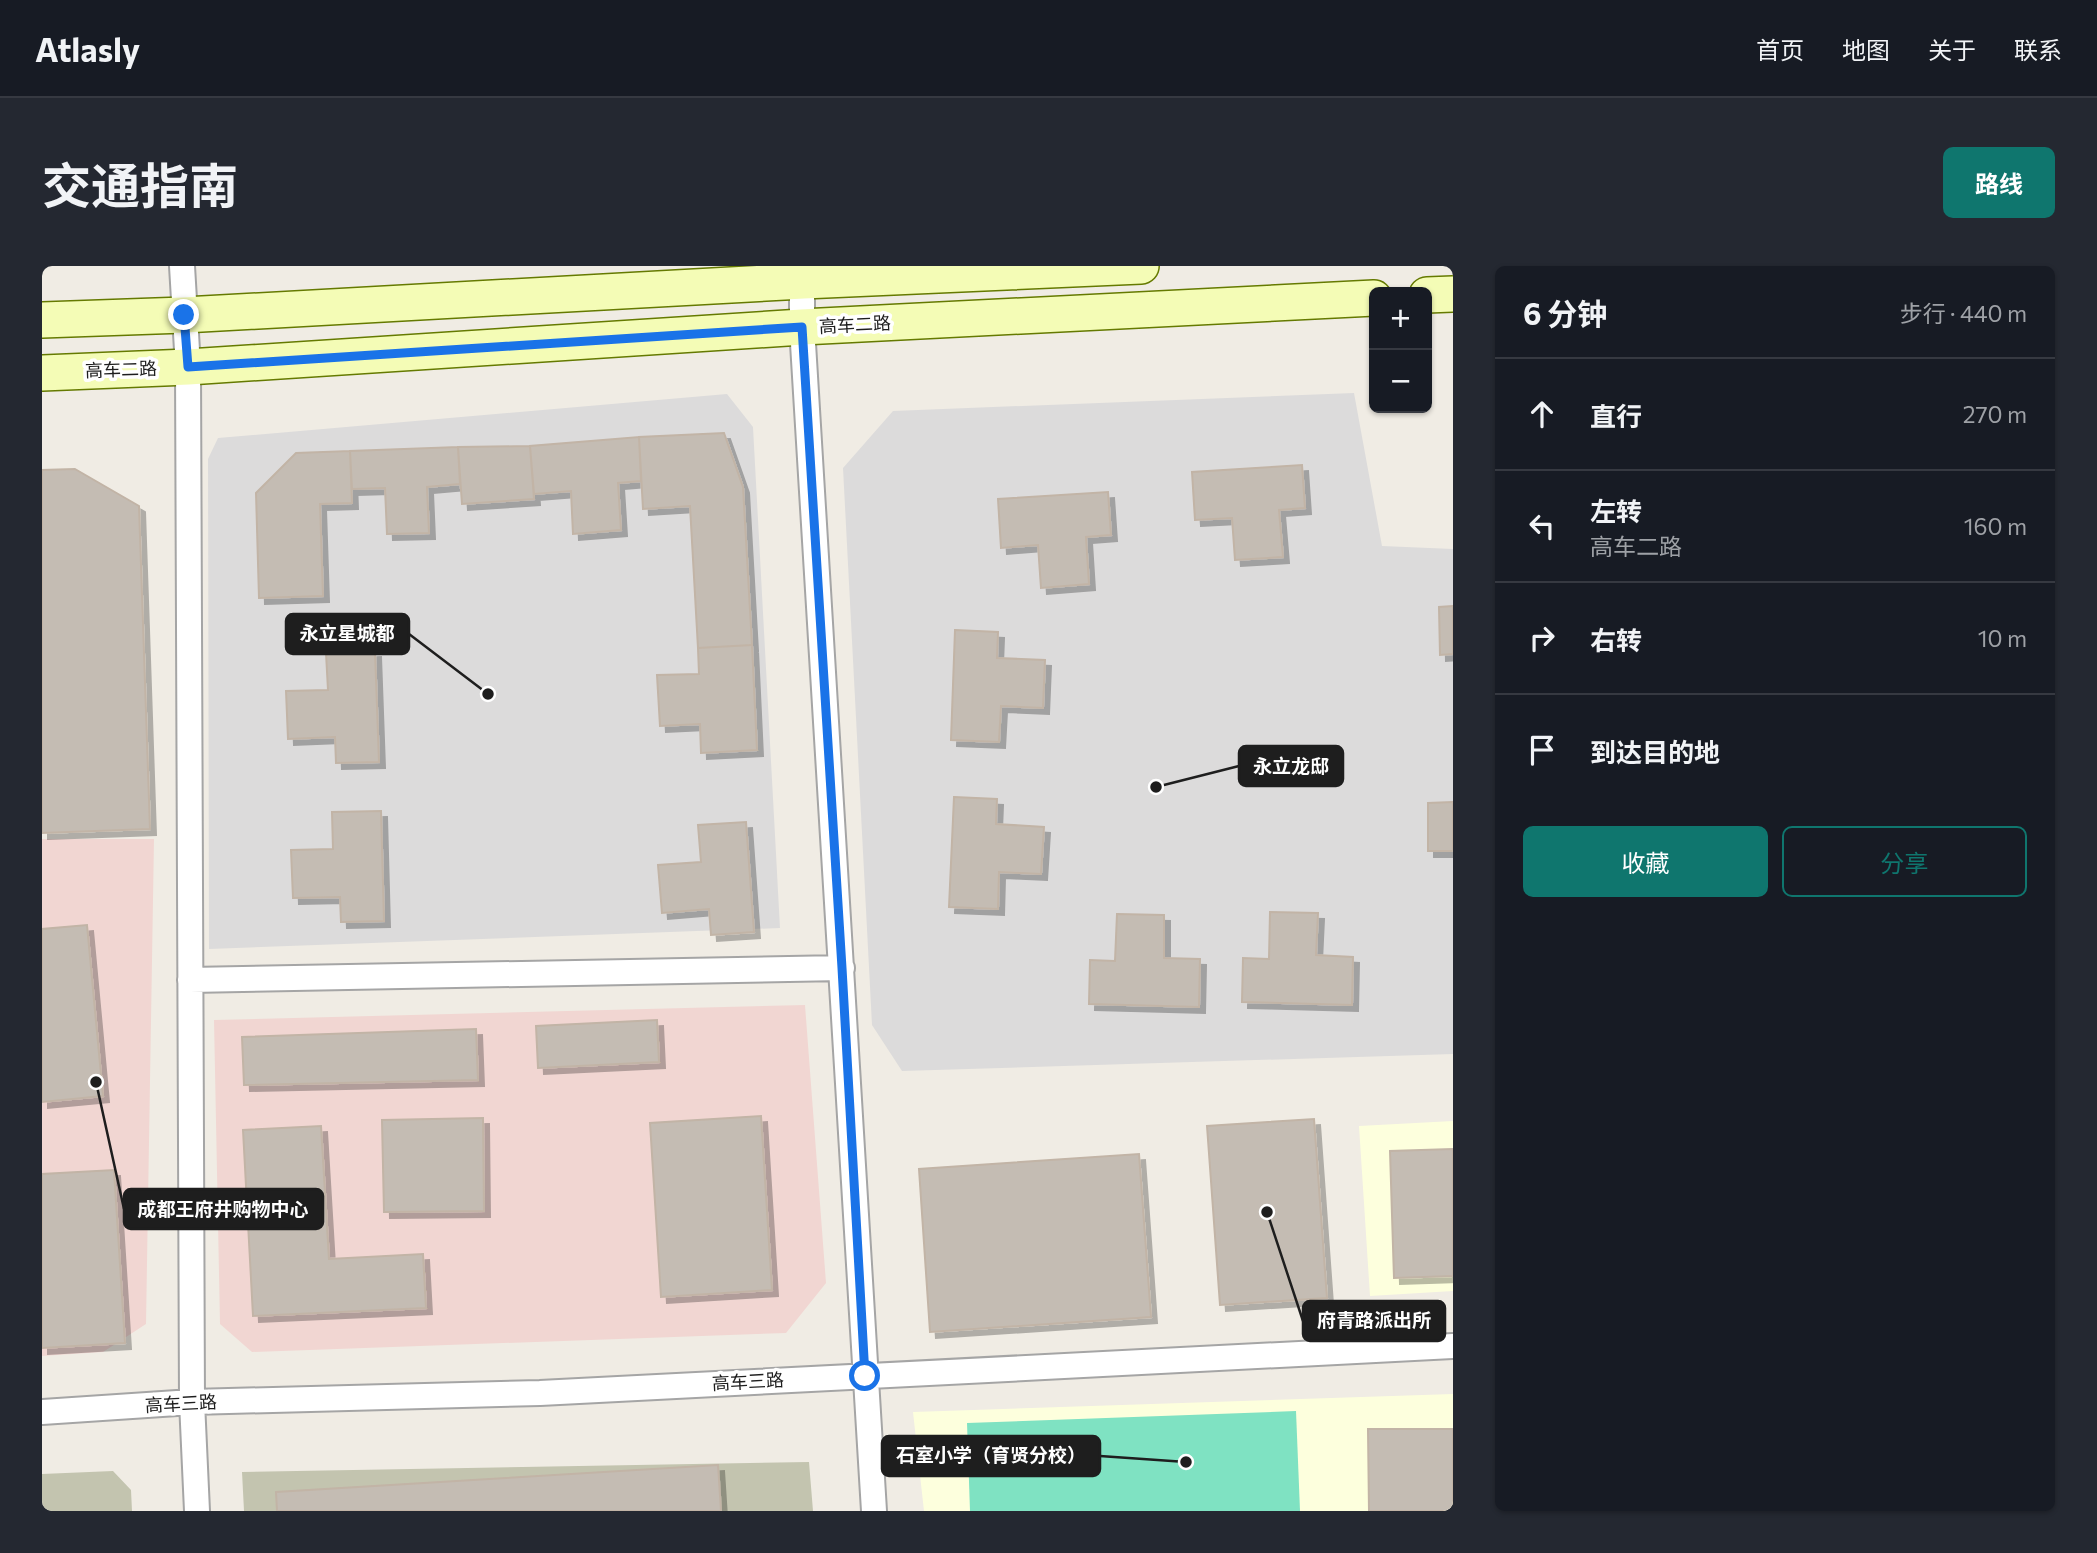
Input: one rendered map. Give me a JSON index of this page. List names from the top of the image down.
{
  "streets": {
    "street": ["高车二路", "高车三路"]
  },
  "places": [
    "永立星城都",
    "永立龙邸",
    "成都王府井购物中心",
    "府青路派出所",
    "石室小学（育贤分校）"
  ],
  "page": {
    "header": "Atlasly",
    "nav": [
      "首页",
      "地图",
      "关于",
      "联系"
    ],
    "title": "交通指南",
    "buttons": [
      "路线",
      ["收藏", "分享"]
    ],
    "heading": ["6 分钟", "步行 · 440 m"],
    "map_buttons": ["+", "−"],
    "list": [
      ["直行", "270 m"],
      ["左转", "高车二路", "160 m"],
      ["右转", "10 m"],
      "到达目的地"
    ]
  }
}
